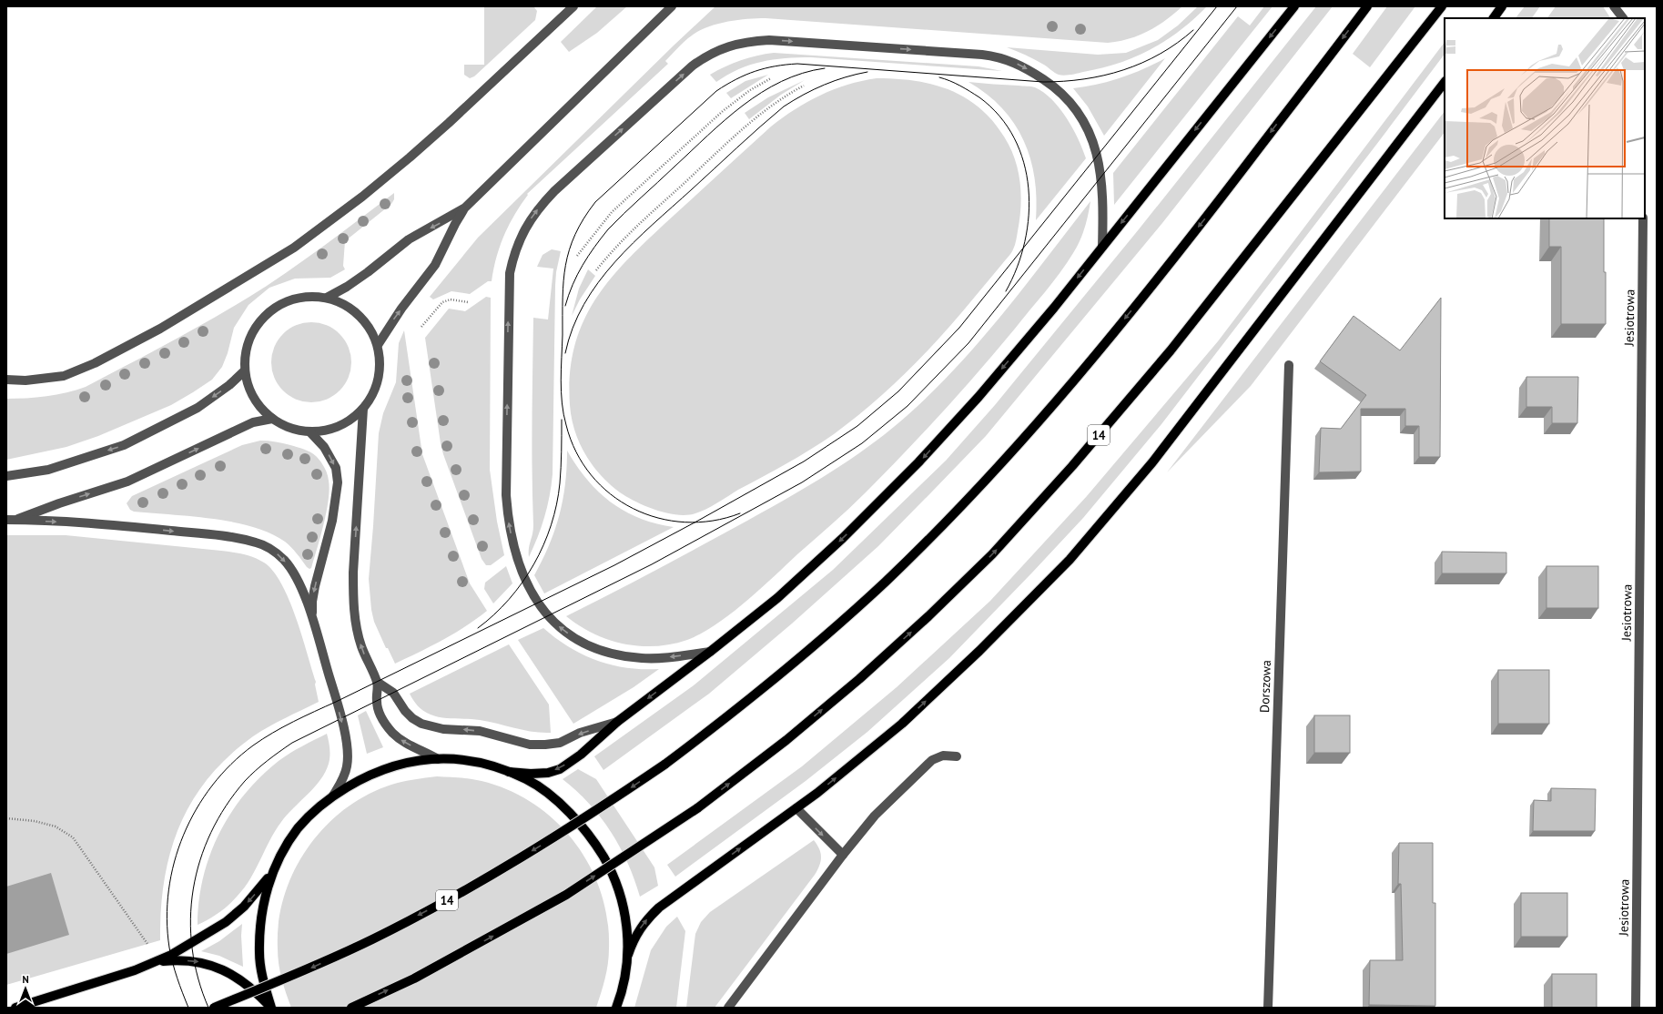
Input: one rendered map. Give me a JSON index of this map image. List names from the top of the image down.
{
  "streets": {
    "main road": ["14"],
    "street": ["Jesiotrowa", "Dorszowa"]
  },
  "north": "top"
}
